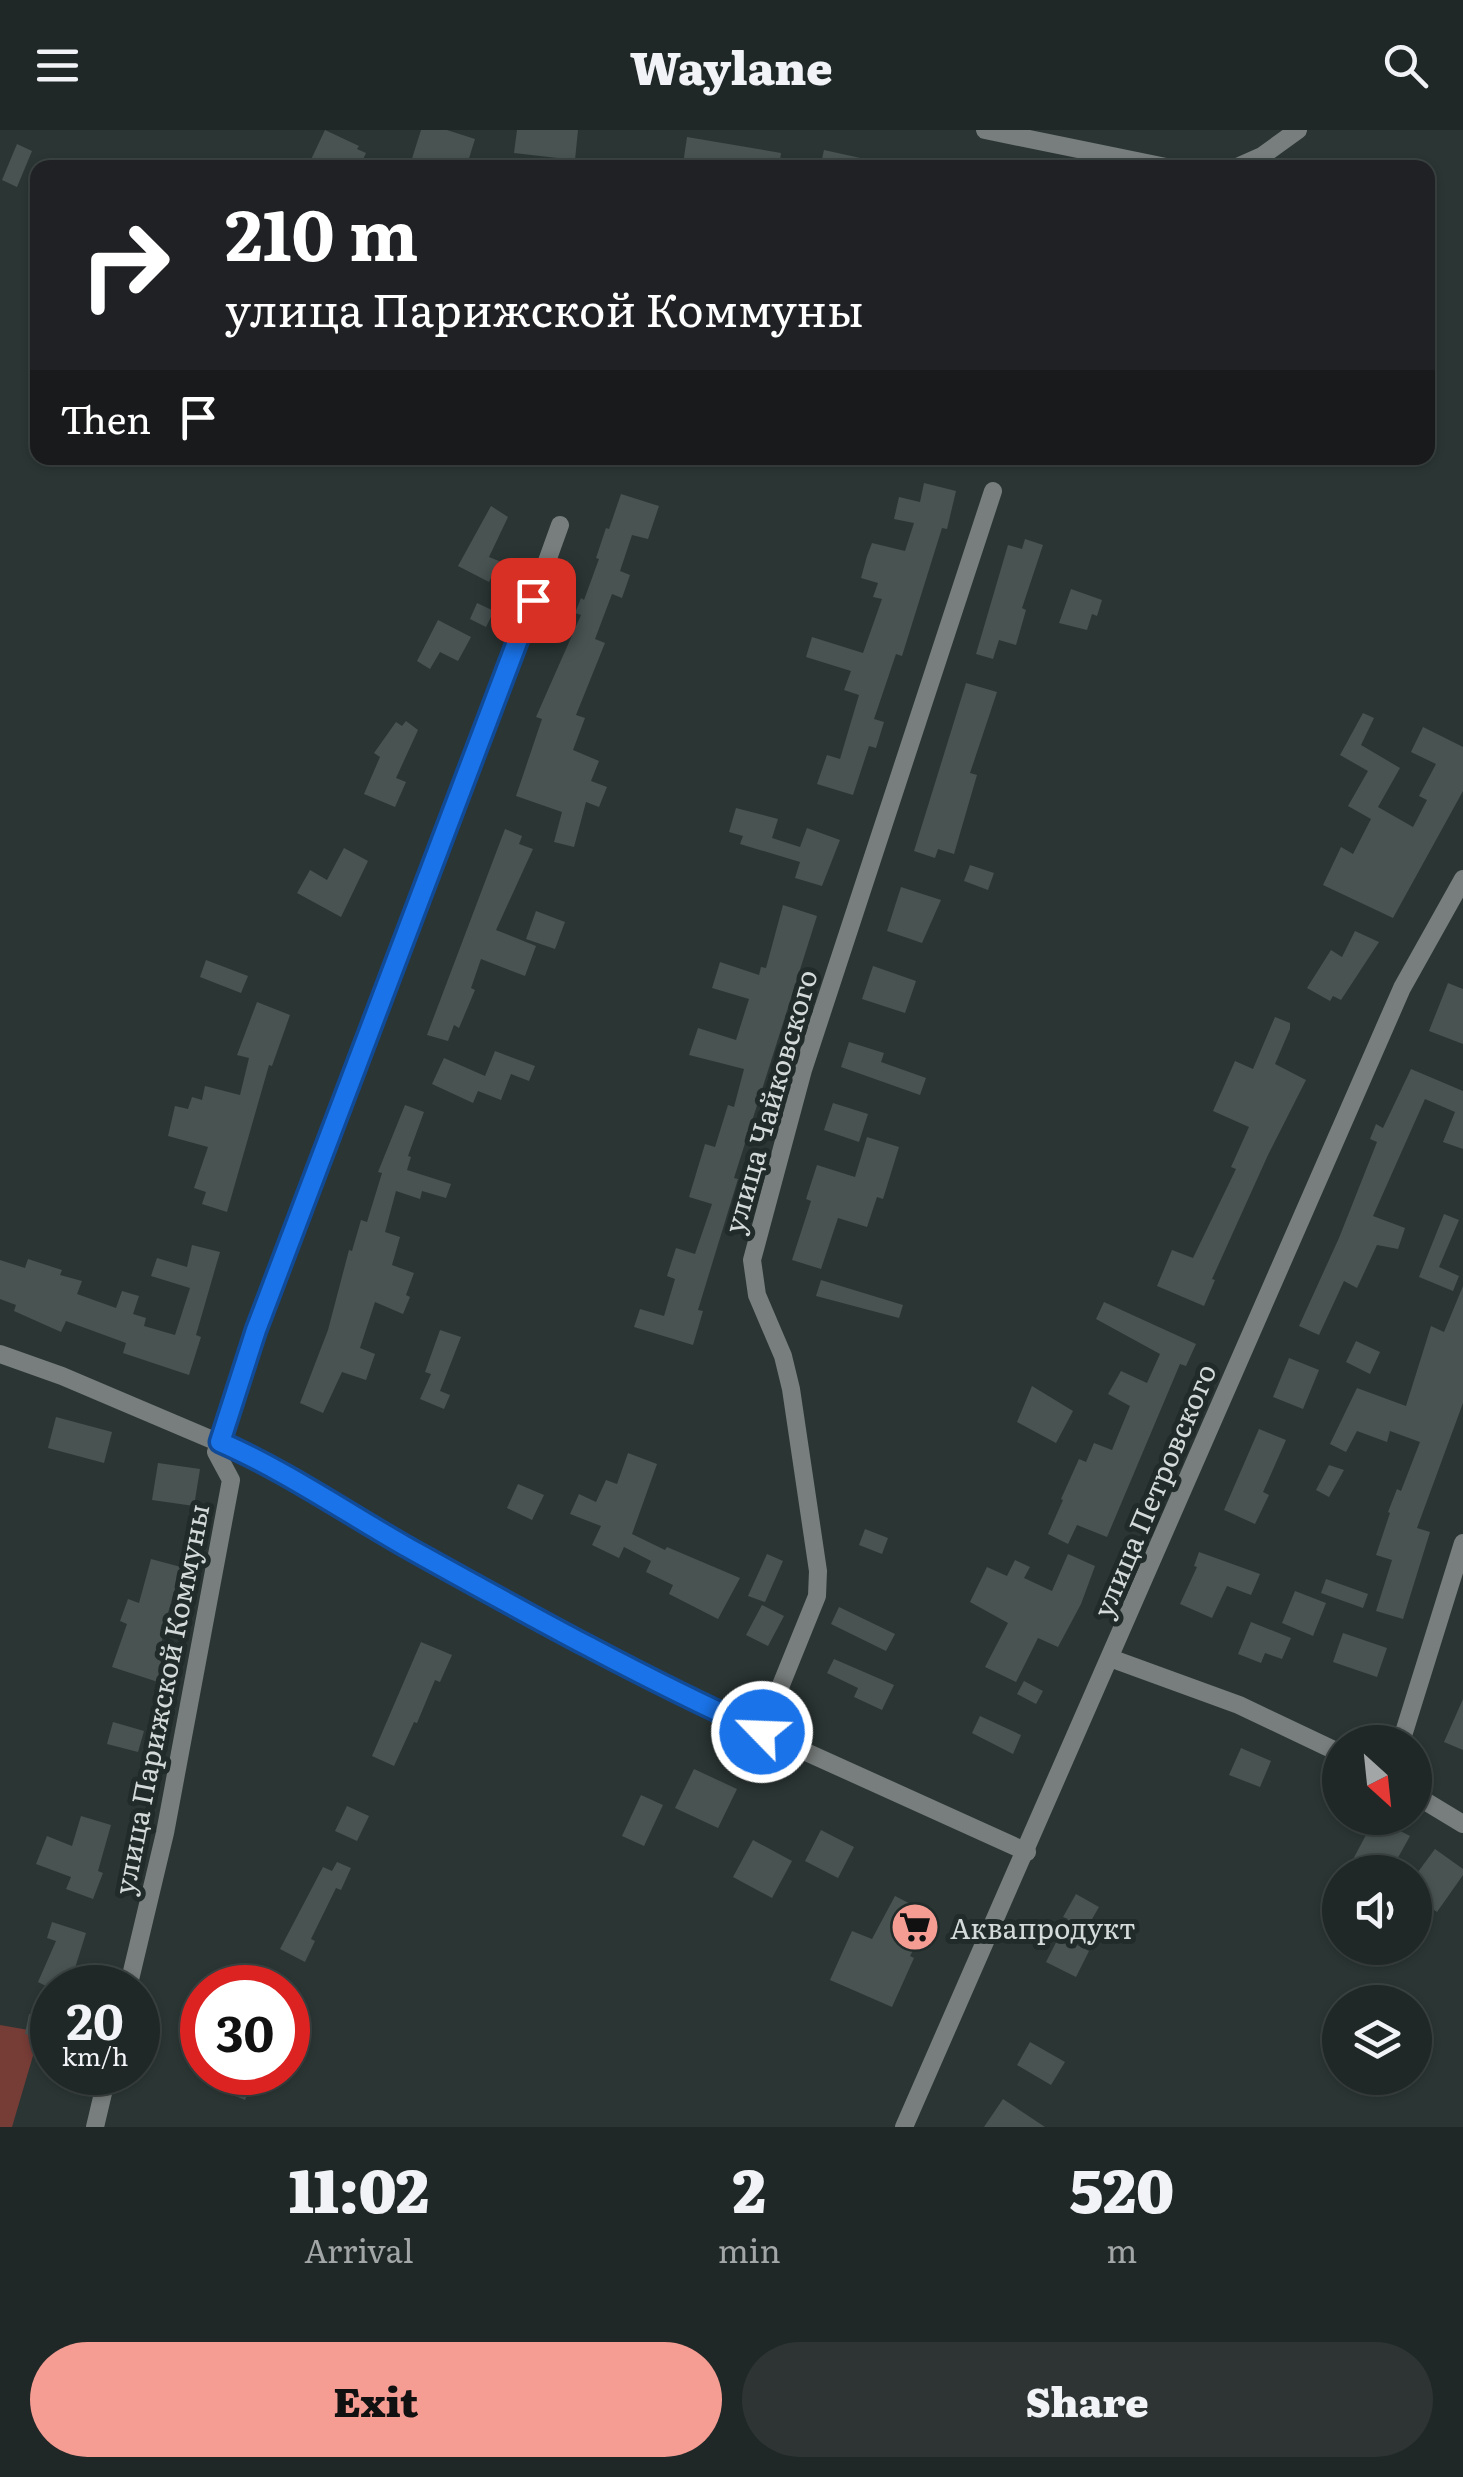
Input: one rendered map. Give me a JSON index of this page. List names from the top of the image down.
{
  "streets": {
    "street": ["улица Чайковского", "улица Петровского", "улица Парижской Коммуны"]
  },
  "places": {
    "supermarket": ["Аквапродукт"]
  },
  "north": "bottom right",
  "page": {
    "header": "Waylane",
    "turn": ["210 m", "улица Парижской Коммуны"],
    "then": "Then",
    "speed": "20 km/h",
    "limit": "30",
    "eta": [
      "11:02",
      "Arrival",
      "2",
      "min",
      "520",
      "m"
    ],
    "buttons": ["Exit", "Share"]
  }
}
